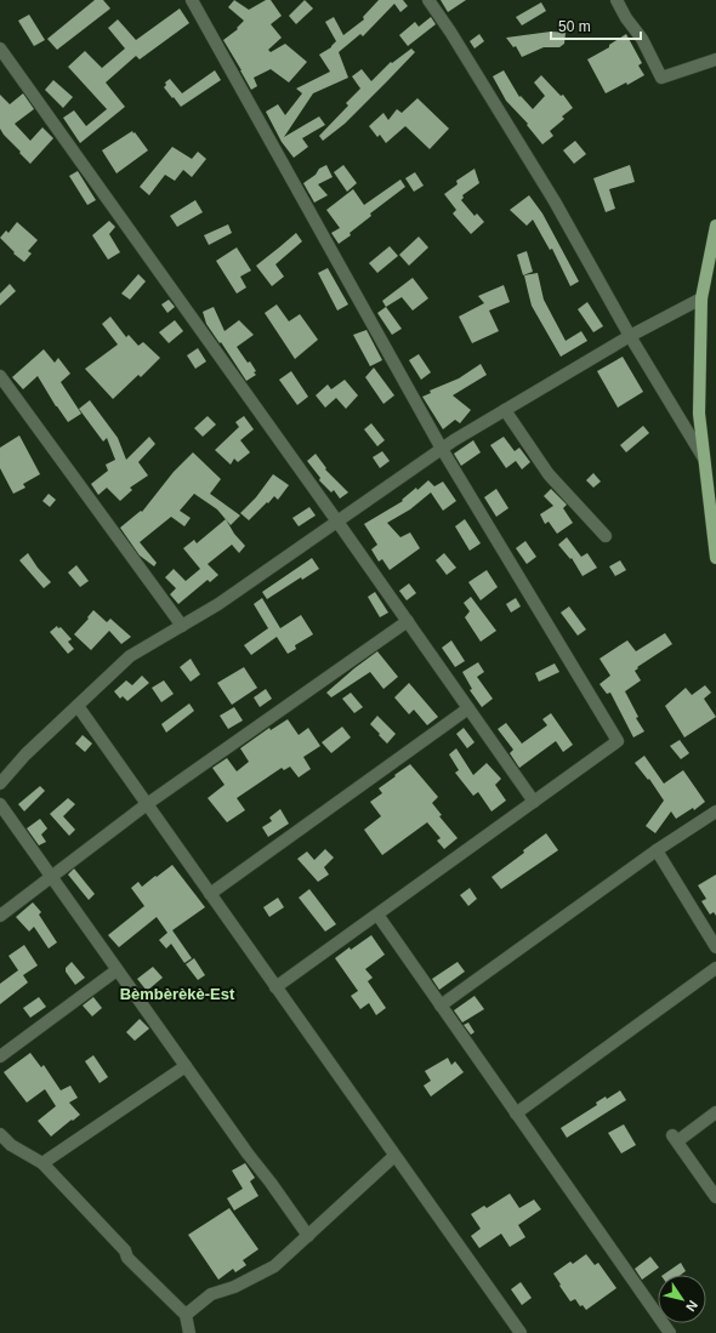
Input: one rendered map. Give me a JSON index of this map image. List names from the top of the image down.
{
  "districts": ["Bèmbèrèkè-Est"],
  "scale_bar": "50 m",
  "north": "bottom right"
}
